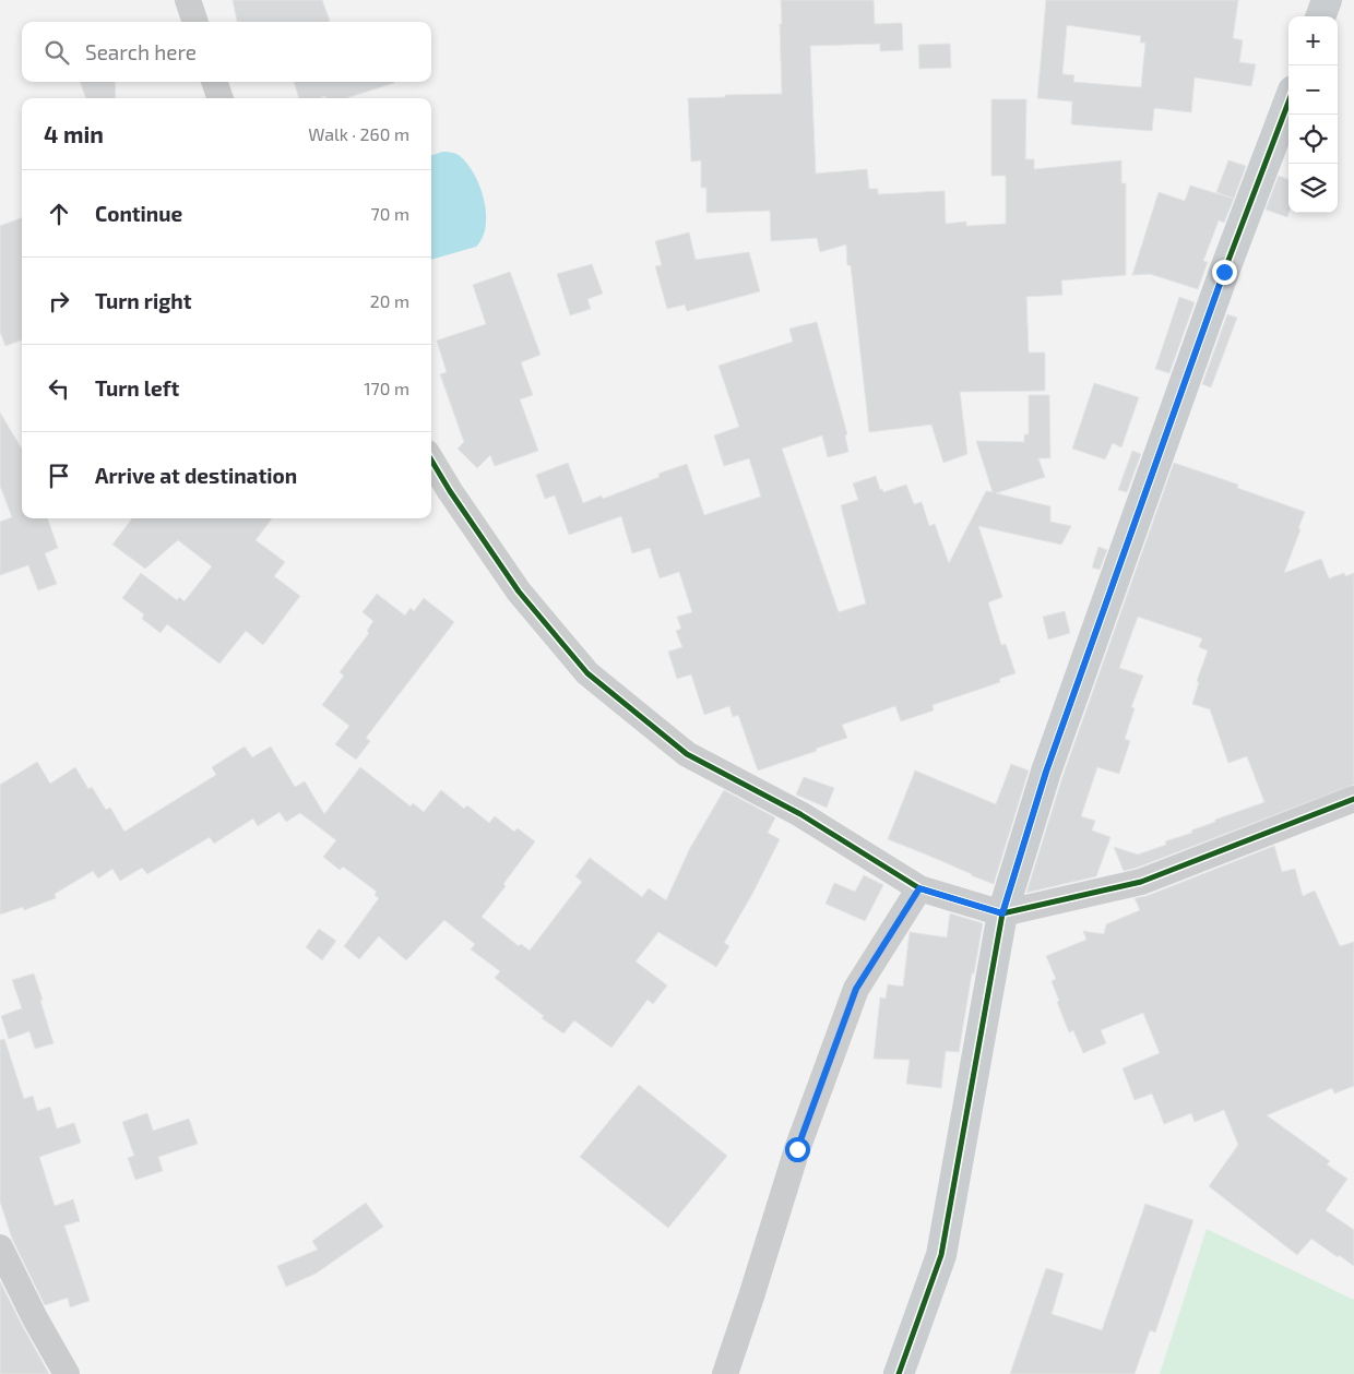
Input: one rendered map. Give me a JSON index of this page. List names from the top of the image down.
{
  "page": {
    "map_buttons": ["+", "−"],
    "search": "Search here",
    "heading": ["4 min", "Walk · 260 m"],
    "list": [
      ["Continue", "70 m"],
      ["Turn right", "20 m"],
      ["Turn left", "170 m"],
      "Arrive at destination"
    ]
  }
}
